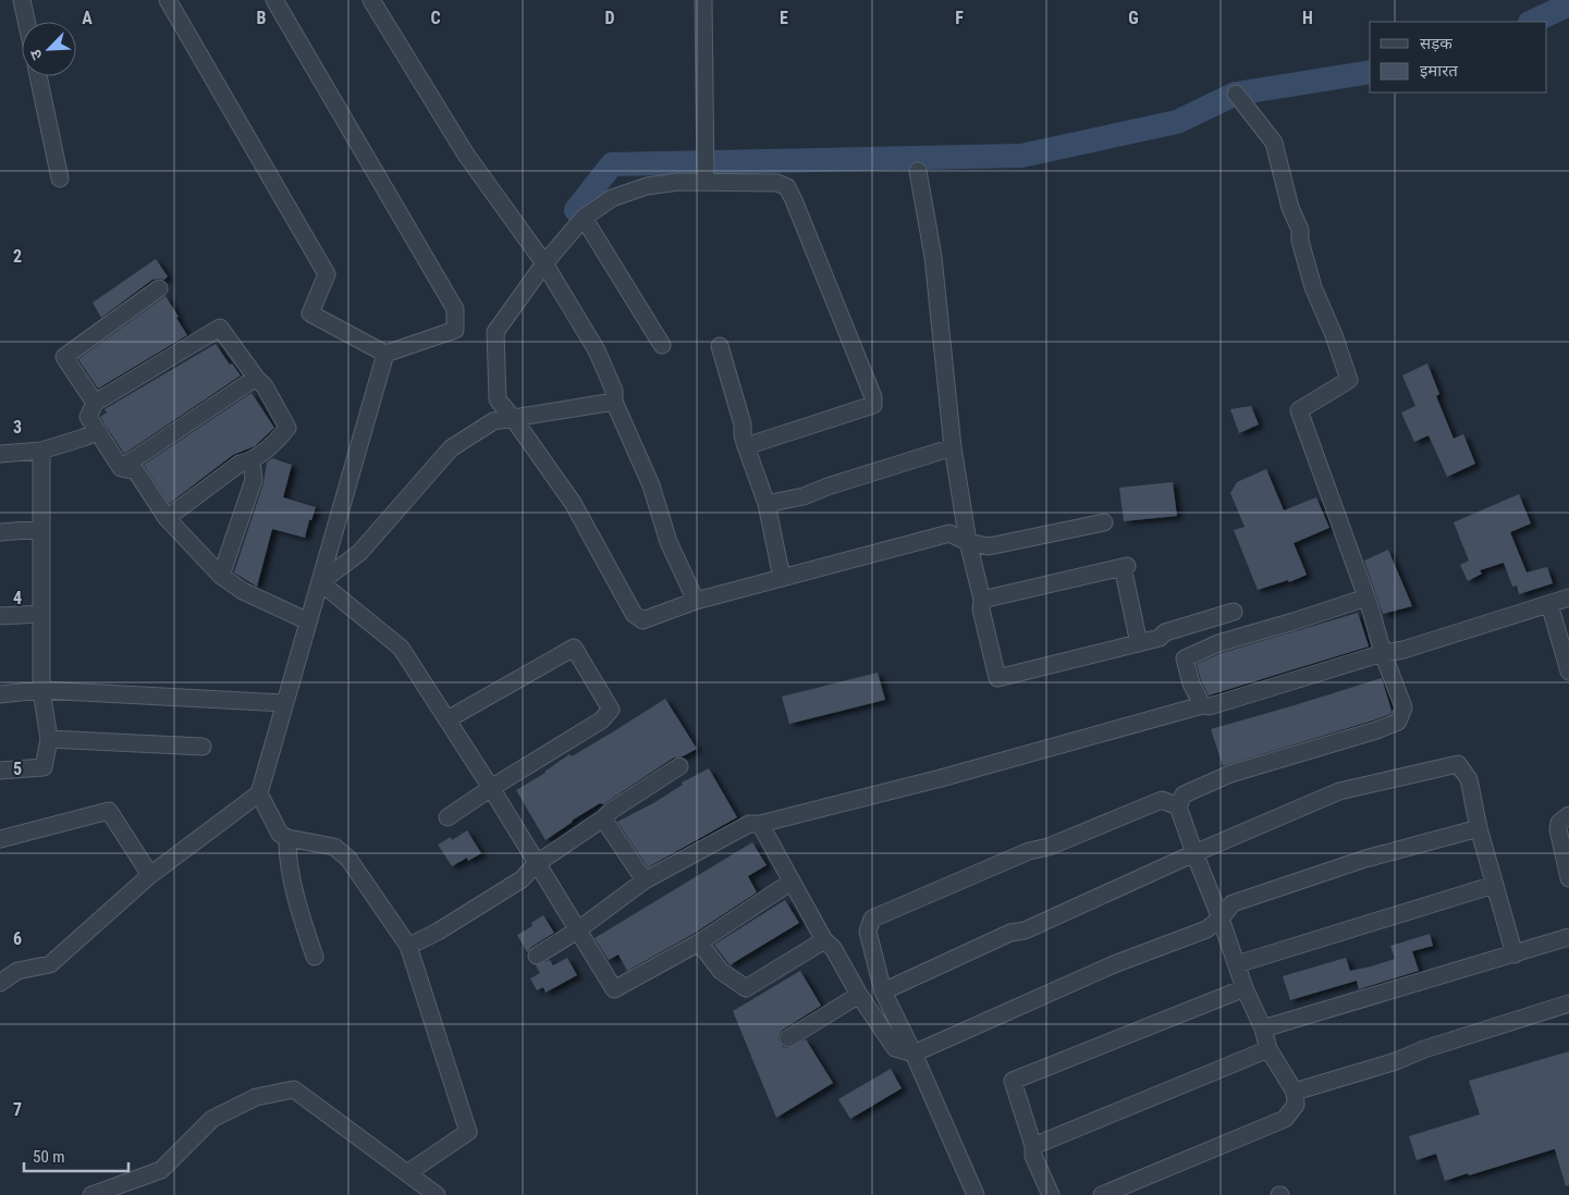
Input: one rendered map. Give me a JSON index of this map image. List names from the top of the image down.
{
  "legend": ["सड़क", "इमारत"],
  "scale_bar": "50 m",
  "north": "bottom left",
  "grid": {
    "columns": [
      "A",
      "B",
      "C",
      "D",
      "E",
      "F",
      "G",
      "H"
    ],
    "rows": [
      "2",
      "3",
      "4",
      "5",
      "6",
      "7"
    ]
  }
}
